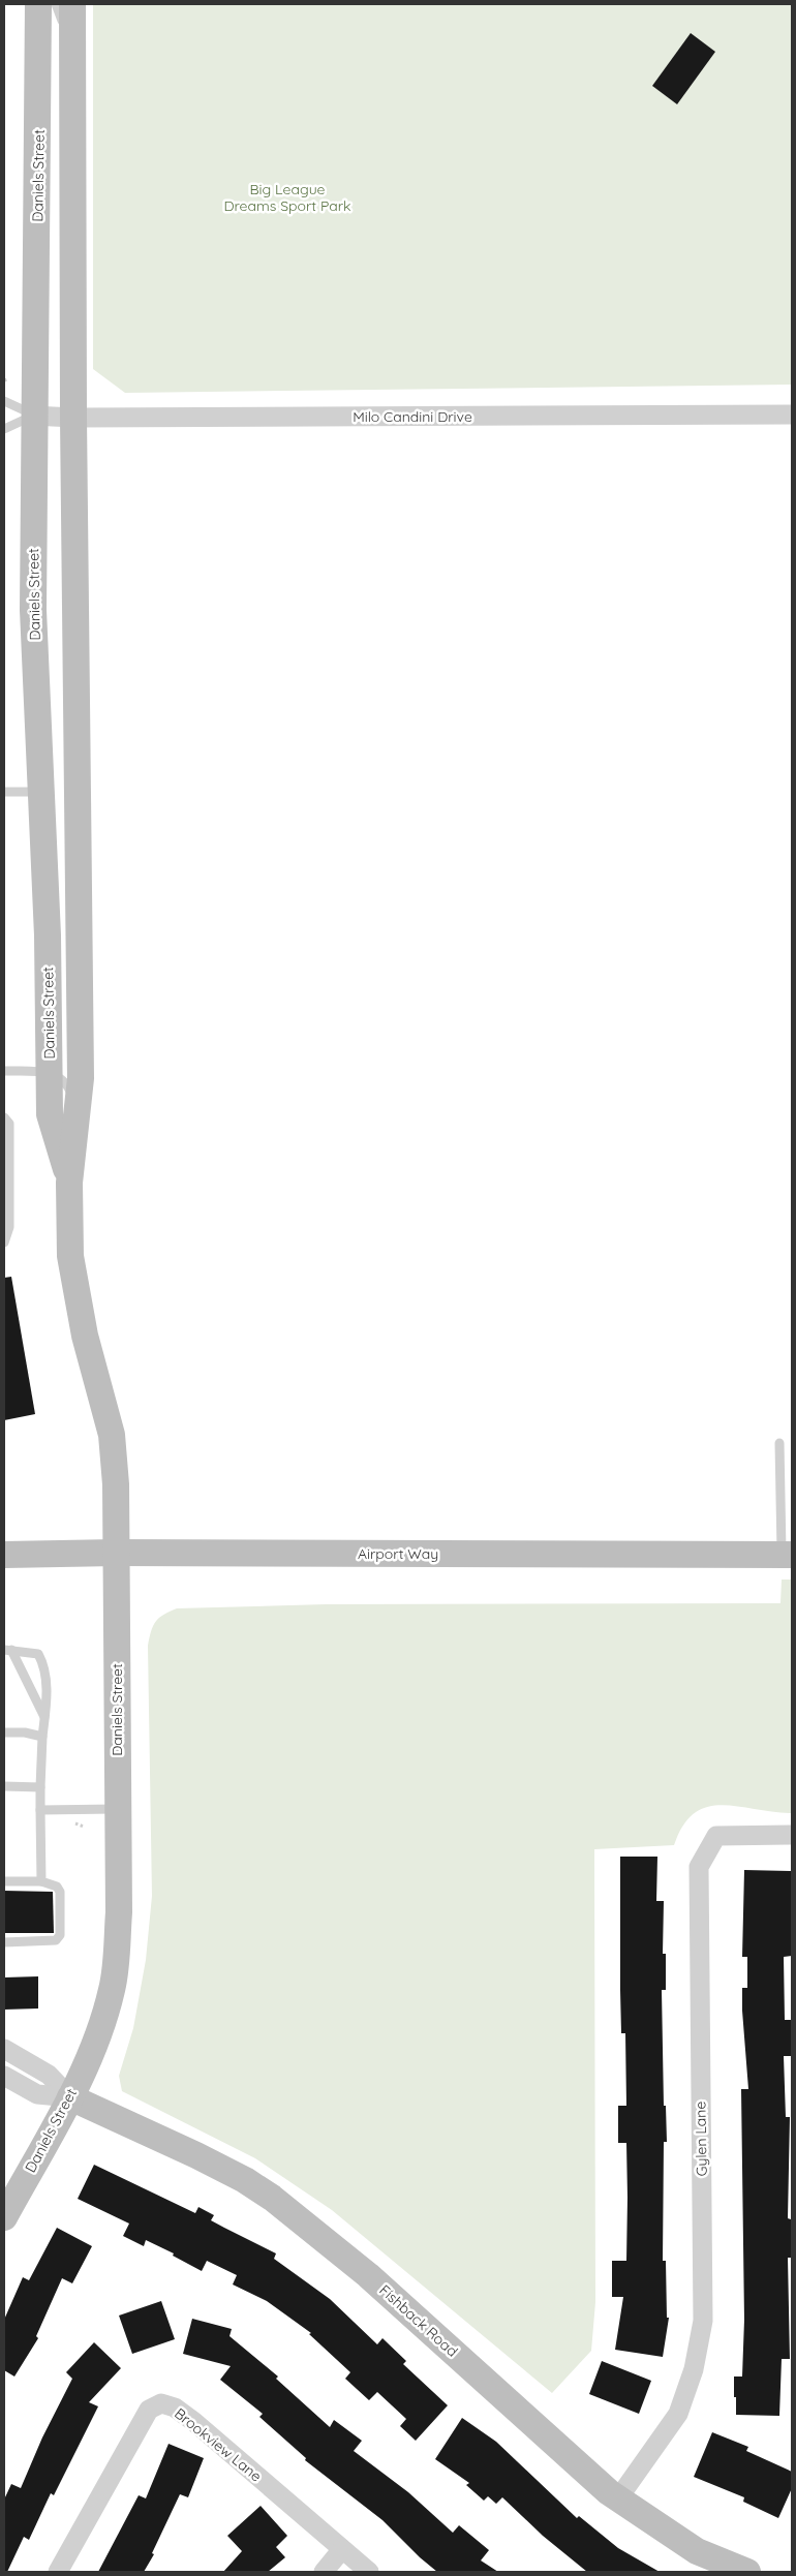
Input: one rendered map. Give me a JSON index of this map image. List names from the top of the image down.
{
  "streets": {
    "main road": ["Daniels Street", "Airport Way", "Fishback Road"],
    "street": ["Milo Candini Drive", "Gylen Lane", "Brookview Lane"]
  },
  "crossings": [
    ["Daniels Street", "Milo Candini Drive"],
    ["Daniels Street", "Airport Way"],
    ["Daniels Street", "Fishback Road"],
    ["Gylen Lane", "Fishback Road"]
  ],
  "parks": ["Big League Dreams Sport Park"]
}
